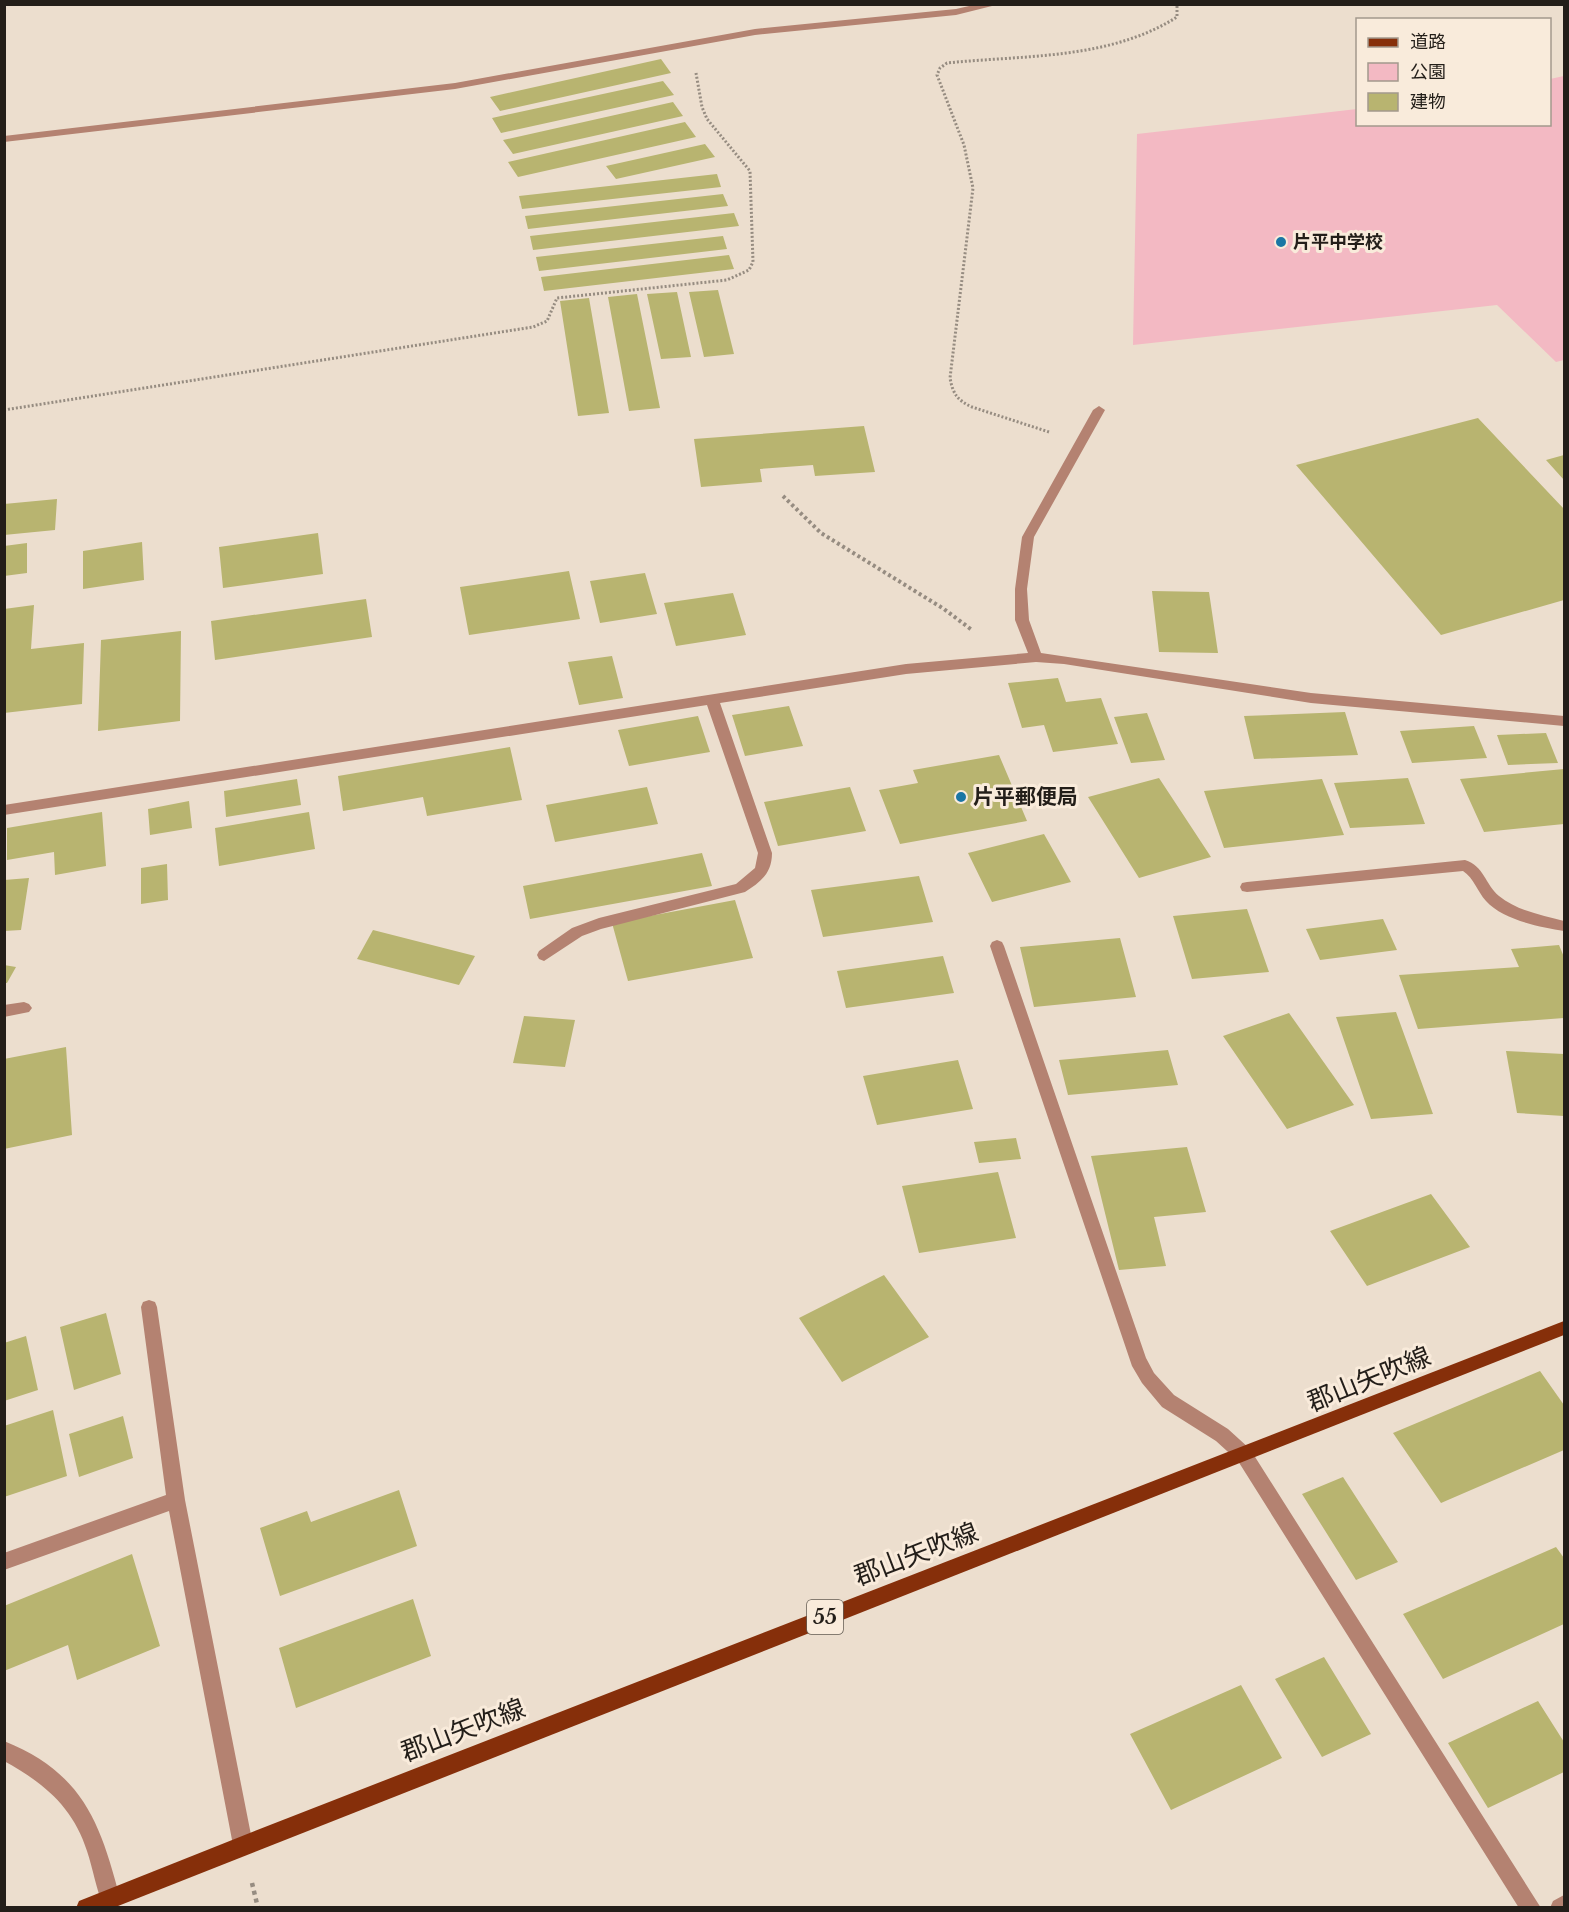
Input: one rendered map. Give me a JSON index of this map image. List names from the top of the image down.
{
  "streets": {
    "main road": ["郡山矢吹線", "55"]
  },
  "places": ["片平中学校", "片平郵便局"],
  "legend": ["道路", "公園", "建物"]
}
